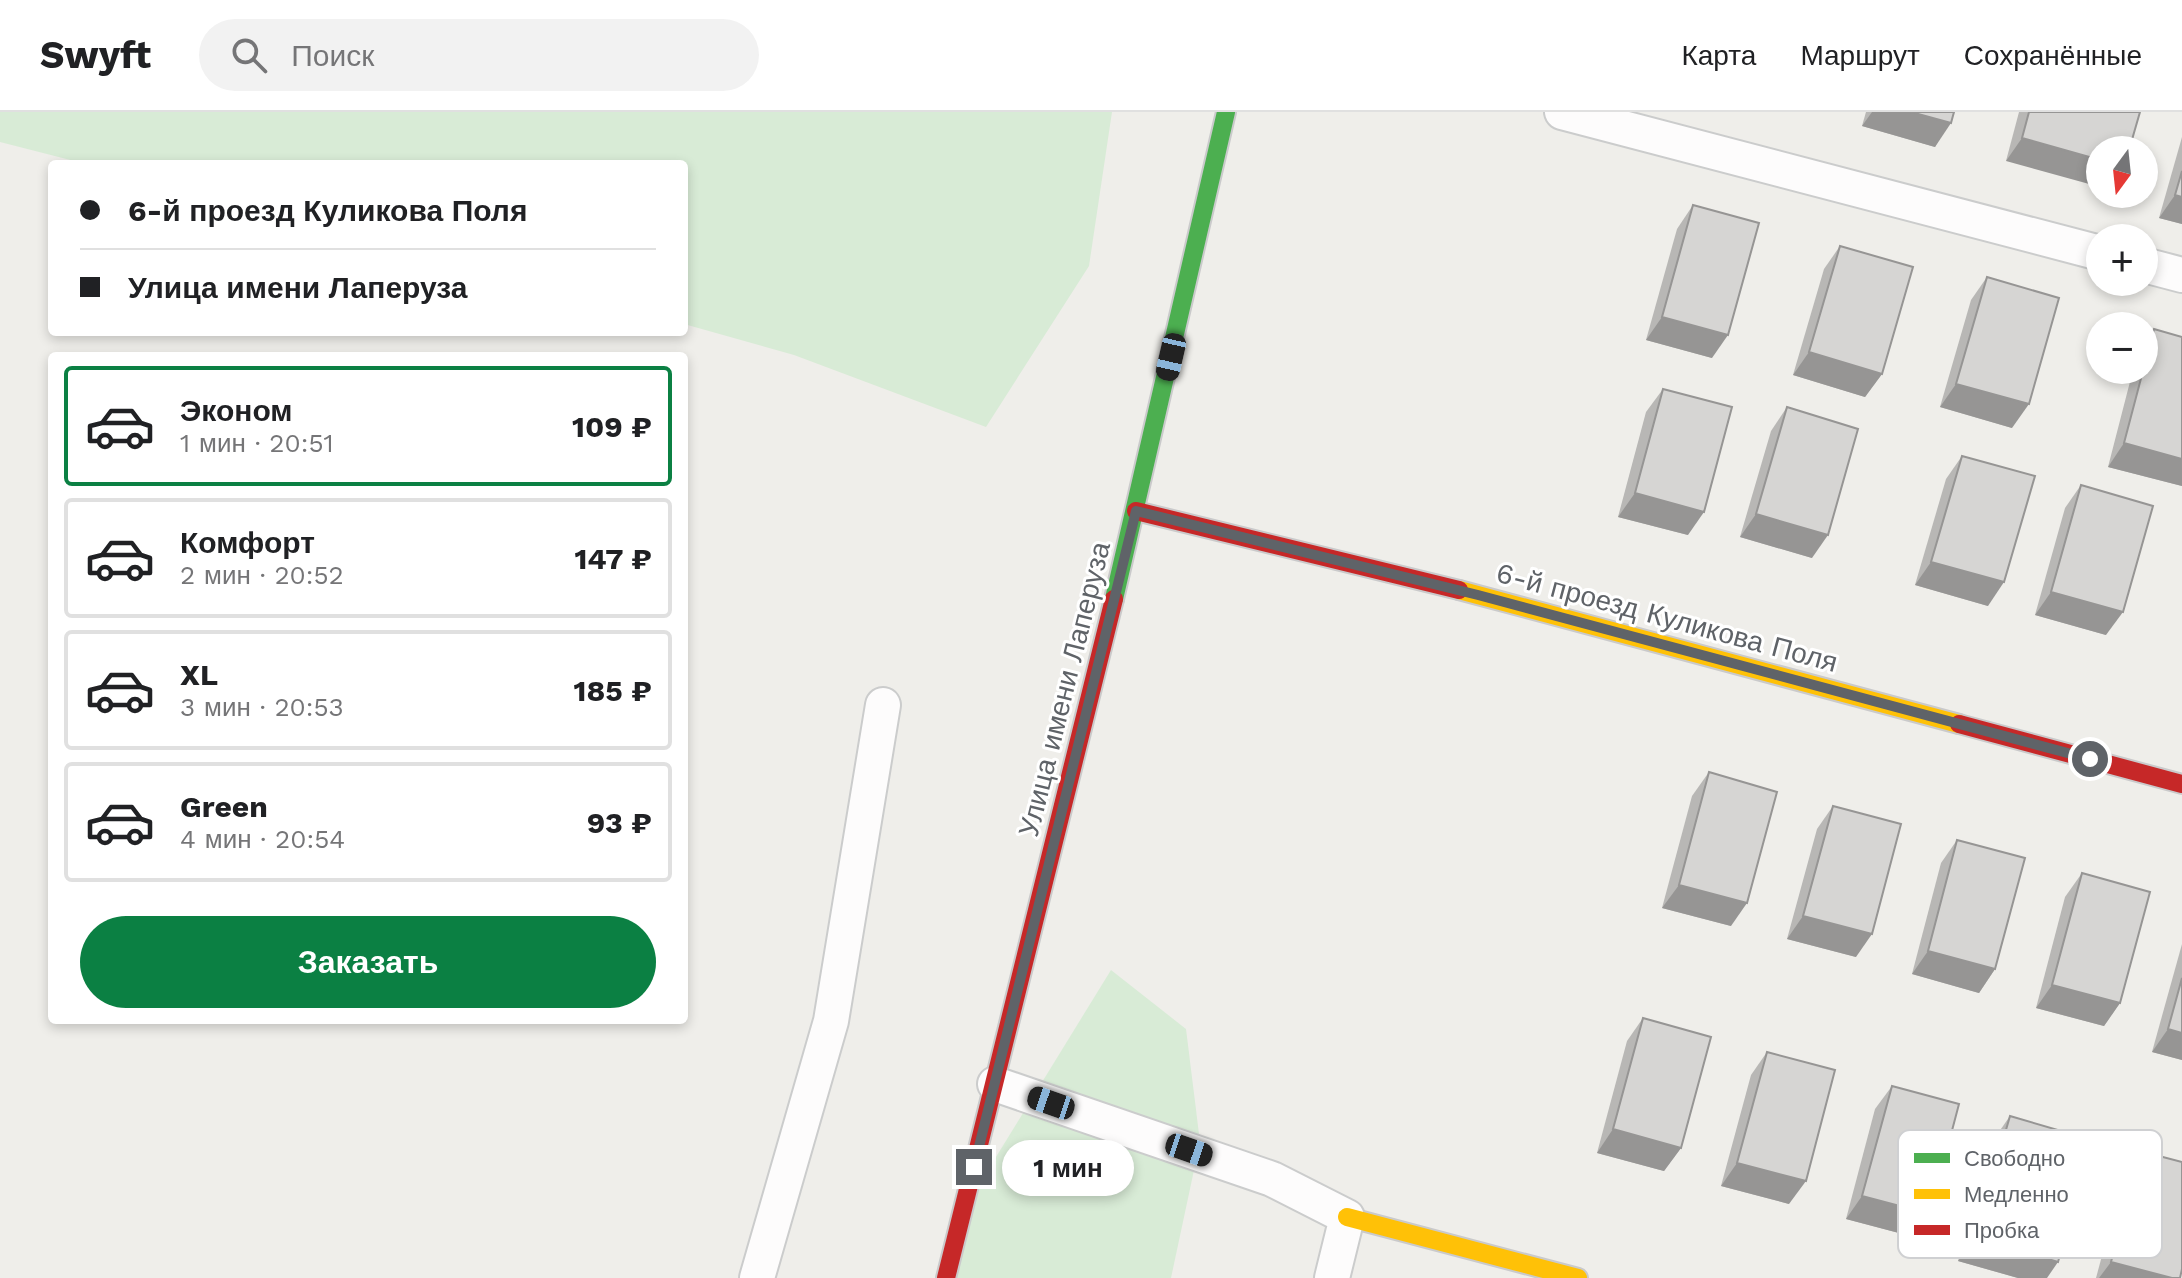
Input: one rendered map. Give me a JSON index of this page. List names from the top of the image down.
{
  "streets": {
    "street": ["6-й проезд Куликова Поля", "Улица имени Лаперуза"]
  },
  "crossings": [
    ["6-й проезд Куликова Поля", "Улица имени Лаперуза"]
  ],
  "legend": ["Свободно", "Медленно", "Пробка"],
  "north": "bottom",
  "page": {
    "header": "Swyft",
    "search": "Поиск",
    "nav": ["Карта", "Маршрут", "Сохранённые"],
    "map_buttons": ["+", "−"],
    "banner": ["6-й проезд Куликова Поля", "Улица имени Лаперуза"],
    "list": [
      {
        "name": "Эконом",
        "note": "1 мин · 20:51",
        "value": "109 ₽"
      },
      {
        "name": "Комфорт",
        "note": "2 мин · 20:52",
        "value": "147 ₽"
      },
      {
        "name": "XL",
        "note": "3 мин · 20:53",
        "value": "185 ₽"
      },
      {
        "name": "Green",
        "note": "4 мин · 20:54",
        "value": "93 ₽"
      }
    ],
    "buttons": "Заказать",
    "bubble": "1 мин"
  }
}
